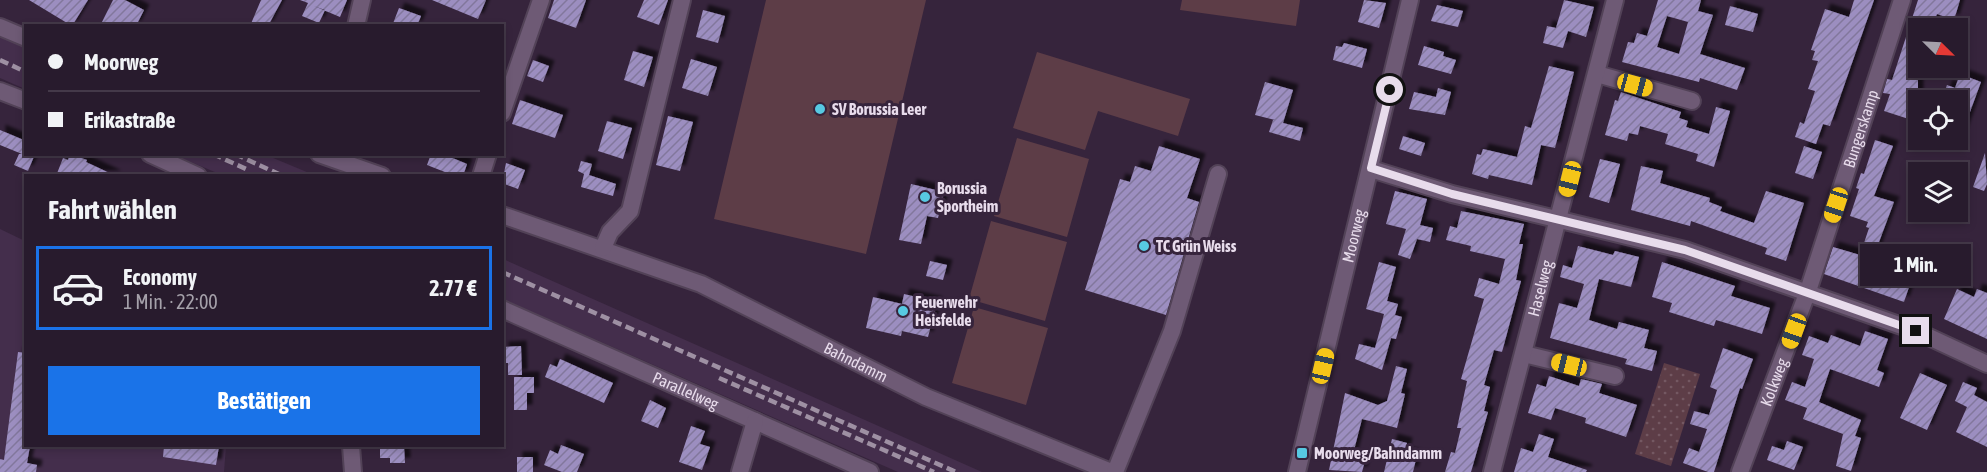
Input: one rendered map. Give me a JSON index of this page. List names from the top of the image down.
{
  "streets": {
    "street": [
      "Bungerskamp",
      "Moorweg",
      "Haselweg",
      "Bahndamm",
      "Kolkweg",
      "Parallelweg"
    ]
  },
  "crossings": [
    ["Bungerskamp", "Kolkweg"]
  ],
  "places": {
    "other": [
      "SV Borussia Leer",
      "Borussia Sportheim",
      "TC Grün Weiss",
      "Feuerwehr Heisfelde"
    ],
    "transit": ["Moorweg/Bahndamm"]
  },
  "north": "bottom right",
  "page": {
    "banner": ["Moorweg", "Erikastraße"],
    "heading": "Fahrt wählen",
    "bubble": "1 Min.",
    "list": [
      {
        "name": "Economy",
        "note": "1 Min. · 22:00",
        "value": "2.77 €"
      }
    ],
    "buttons": "Bestätigen"
  }
}
